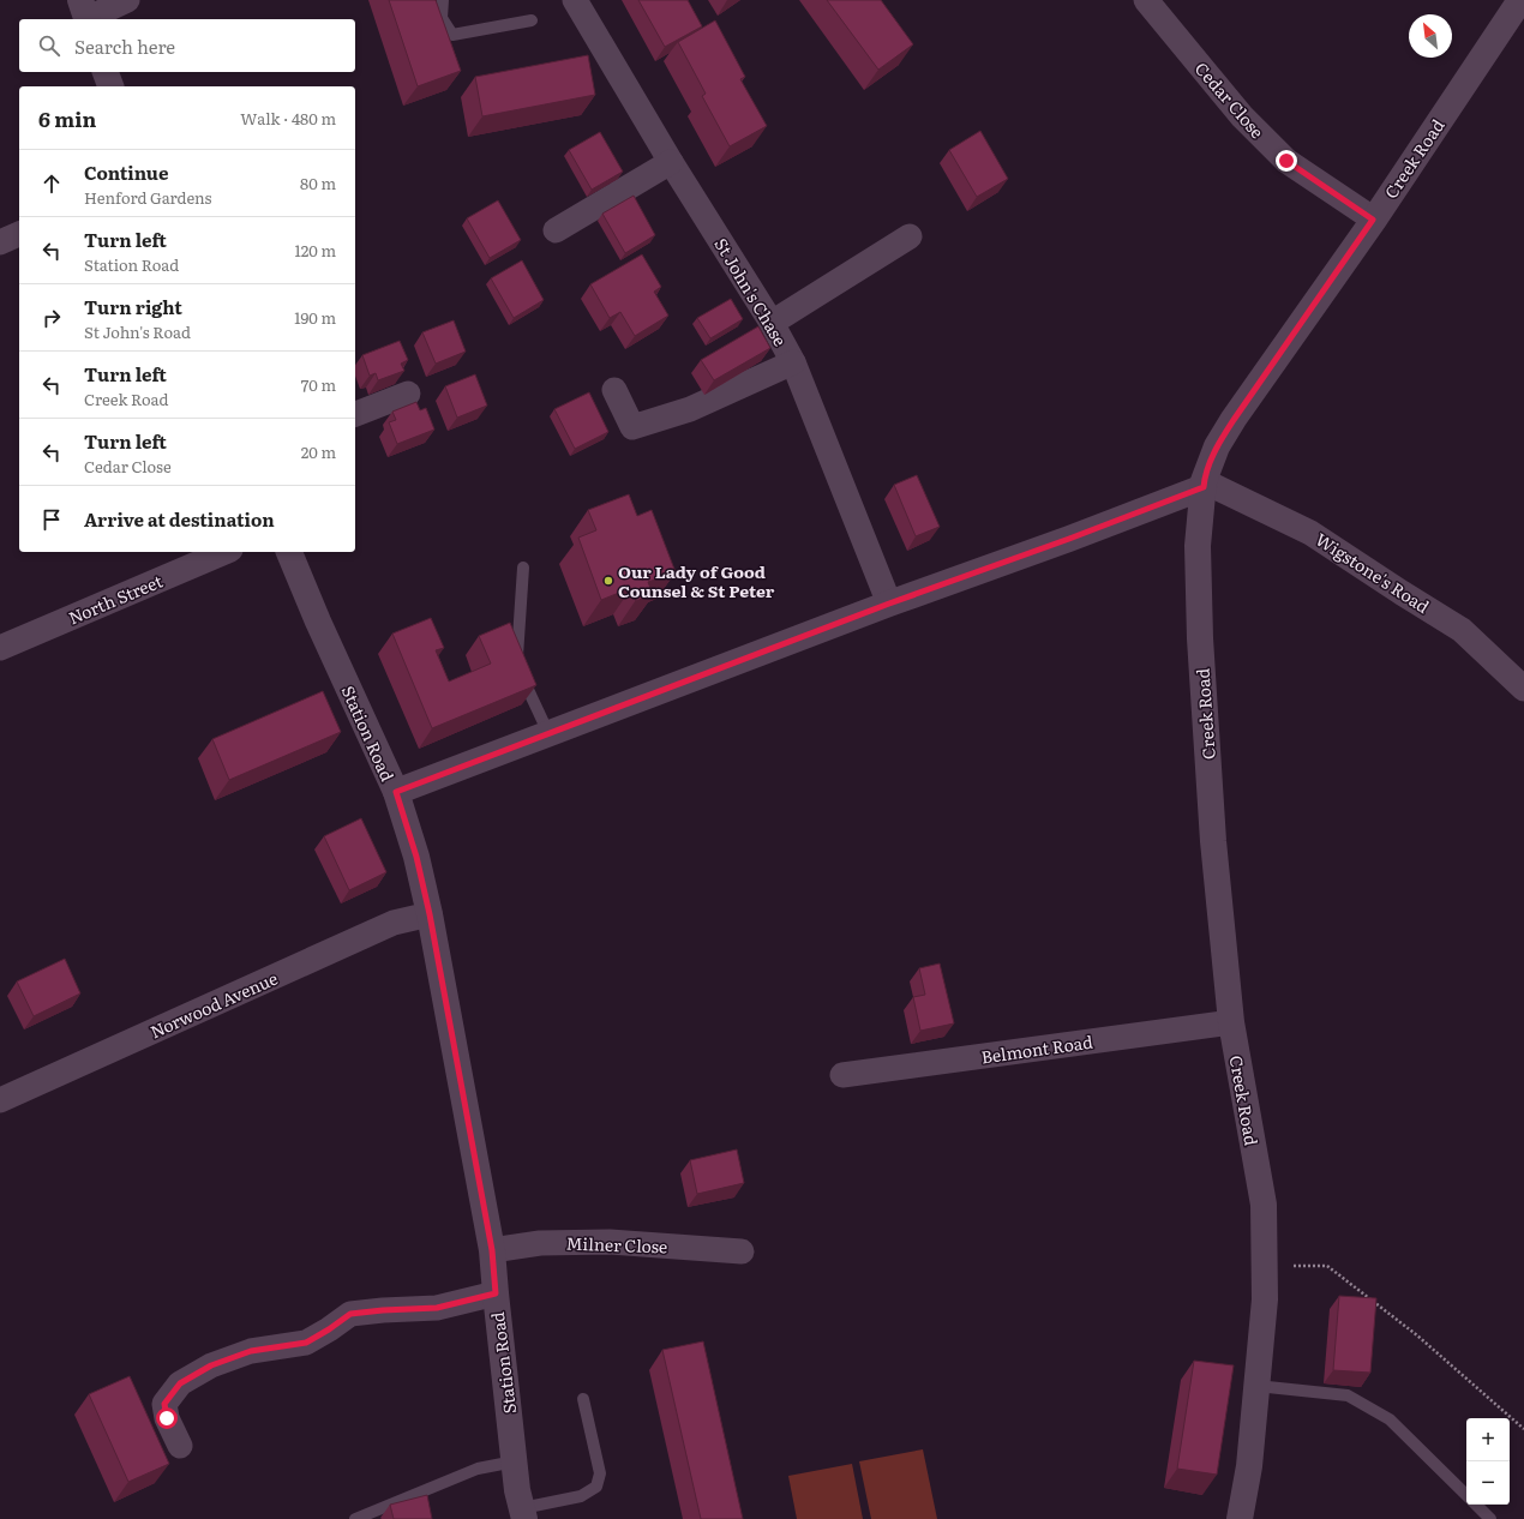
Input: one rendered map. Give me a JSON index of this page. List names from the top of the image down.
{
  "streets": {
    "street": [
      "Cedar Close",
      "Creek Road",
      "St John's Chase",
      "Wigstone's Road",
      "North Street",
      "Station Road",
      "Norwood Avenue",
      "Belmont Road",
      "Milner Close"
    ]
  },
  "crossings": [
    ["Cedar Close", "Creek Road"],
    ["Creek Road", "Wigstone's Road"],
    ["Creek Road", "Belmont Road"],
    ["Station Road", "Norwood Avenue"],
    ["Station Road", "Milner Close"]
  ],
  "places": ["Our Lady of Good Counsel & St Peter"],
  "north": "top left",
  "page": {
    "search": "Search here",
    "heading": ["6 min", "Walk · 480 m"],
    "list": [
      ["Continue", "Henford Gardens", "80 m"],
      ["Turn left", "Station Road", "120 m"],
      ["Turn right", "St John's Road", "190 m"],
      ["Turn left", "Creek Road", "70 m"],
      ["Turn left", "Cedar Close", "20 m"],
      "Arrive at destination"
    ],
    "map_buttons": ["+", "−"]
  }
}
